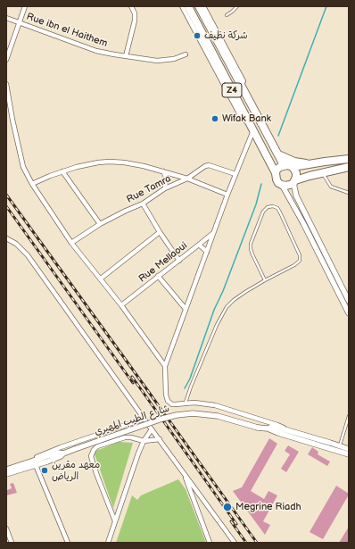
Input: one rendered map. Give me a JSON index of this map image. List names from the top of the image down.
{
  "streets": {
    "highway": ["Z4"],
    "street": [
      "Rue ibn el Haithem",
      "Rue Tamra",
      "Rue Mellaoui",
      "شارع الطيب المهيري"
    ]
  },
  "places": [
    "شركة نظيف",
    "Wifak Bank",
    "معهد مقرين الرياض",
    "Megrine Riadh"
  ]
}
